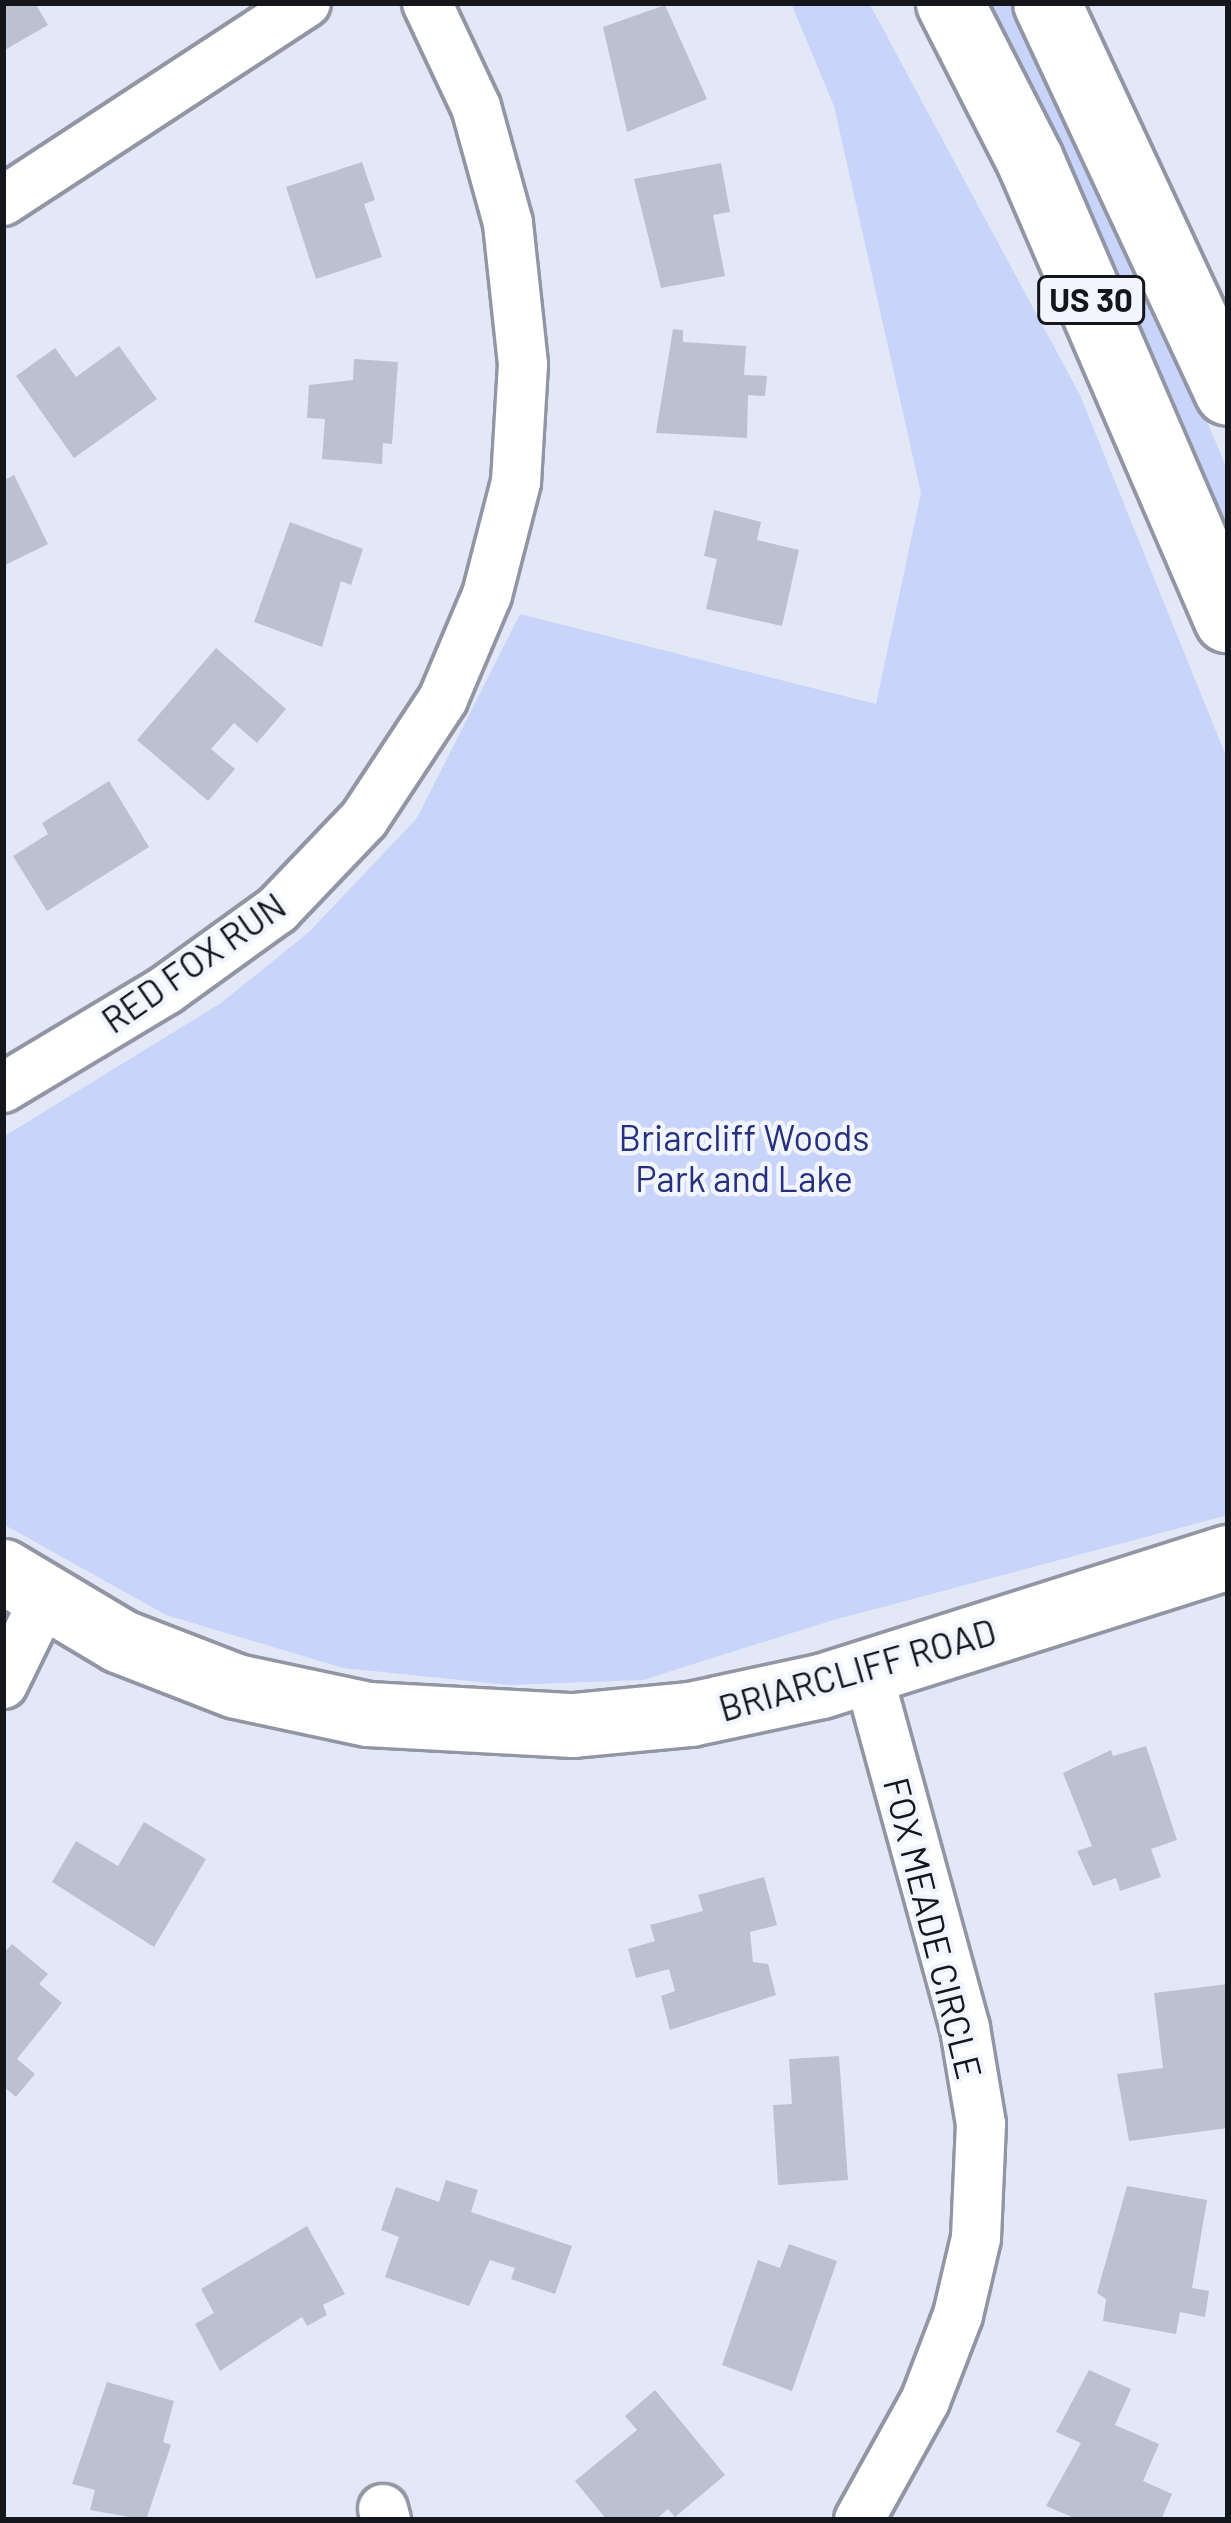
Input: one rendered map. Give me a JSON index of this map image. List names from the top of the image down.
{
  "streets": {
    "main road": ["US 30"],
    "street": ["RED FOX RUN", "BRIARCLIFF ROAD", "FOX MEADE CIRCLE"]
  },
  "crossings": [
    ["BRIARCLIFF ROAD", "FOX MEADE CIRCLE"]
  ],
  "parks": ["Briarcliff Woods Park and Lake"]
}
